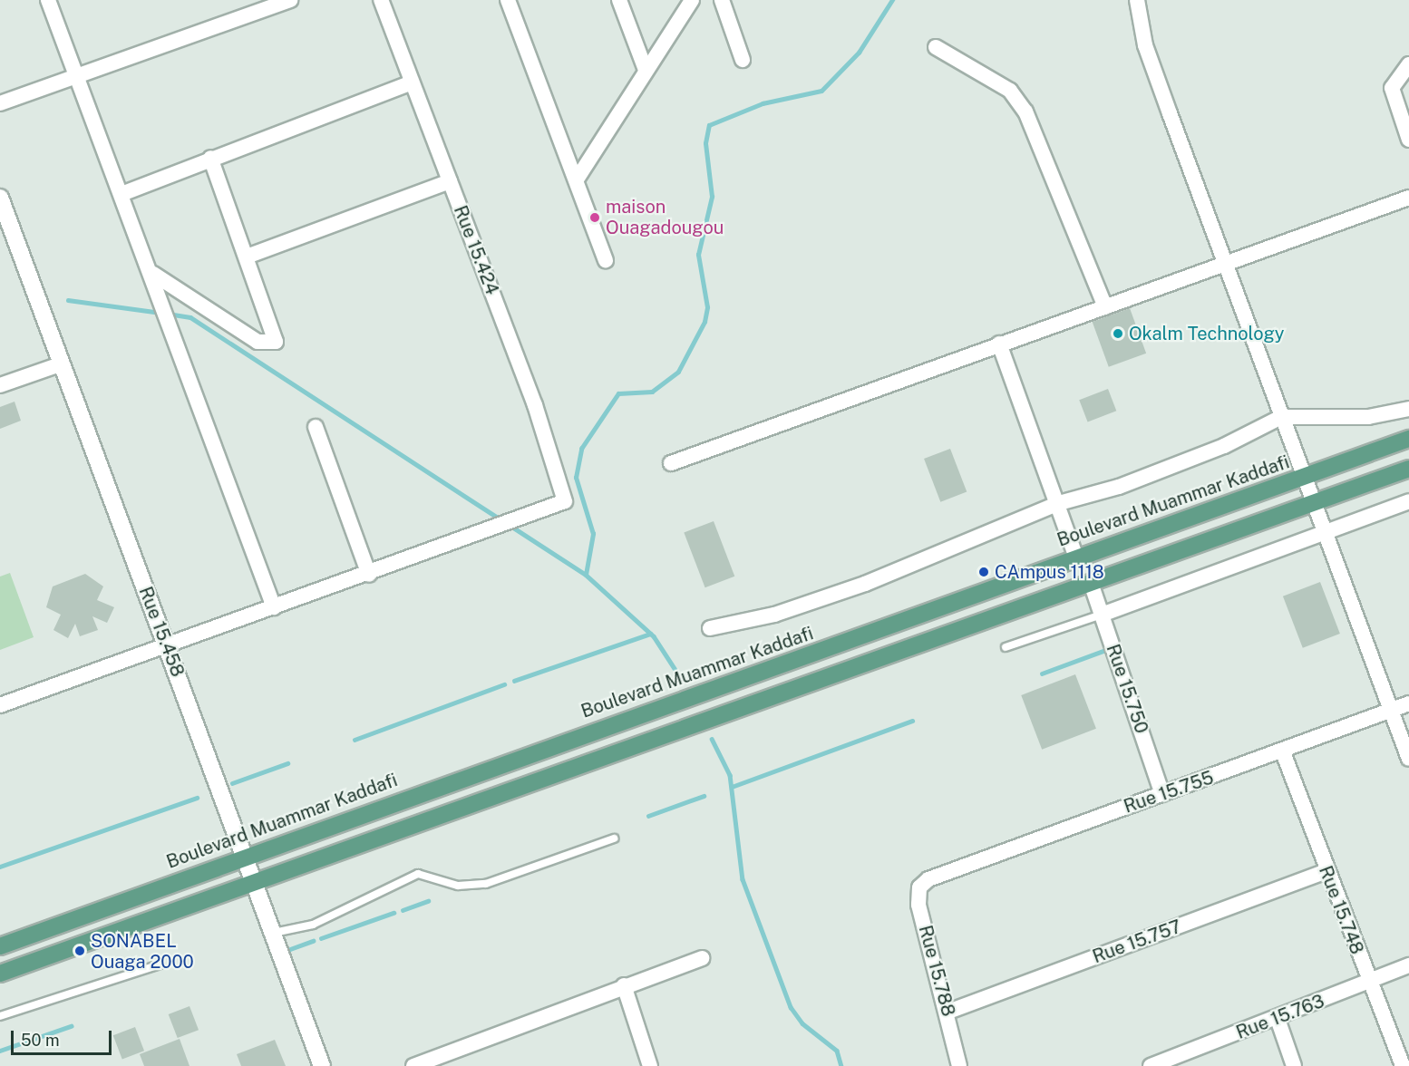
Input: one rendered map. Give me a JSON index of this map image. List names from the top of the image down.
{
  "streets": {
    "main road": ["Boulevard Muammar Kaddafi", "Rue 15.458"],
    "street": [
      "Rue 15.424",
      "Rue 15.750",
      "Rue 15.755",
      "Rue 15.748",
      "Rue 15.757",
      "Rue 15.788",
      "Rue 15.763"
    ]
  },
  "crossings": [
    ["Boulevard Muammar Kaddafi", "Rue 15.458"],
    ["Rue 15.750", "Rue 15.755"],
    ["Rue 15.755", "Rue 15.748"],
    ["Rue 15.755", "Rue 15.788"],
    ["Rue 15.748", "Rue 15.757"],
    ["Rue 15.748", "Rue 15.763"],
    ["Rue 15.757", "Rue 15.788"]
  ],
  "places": [
    "maison Ouagadougou",
    "Okalm Technology",
    "CAmpus 1118",
    "SONABEL Ouaga 2000"
  ],
  "scale_bar": "50 m"
}
